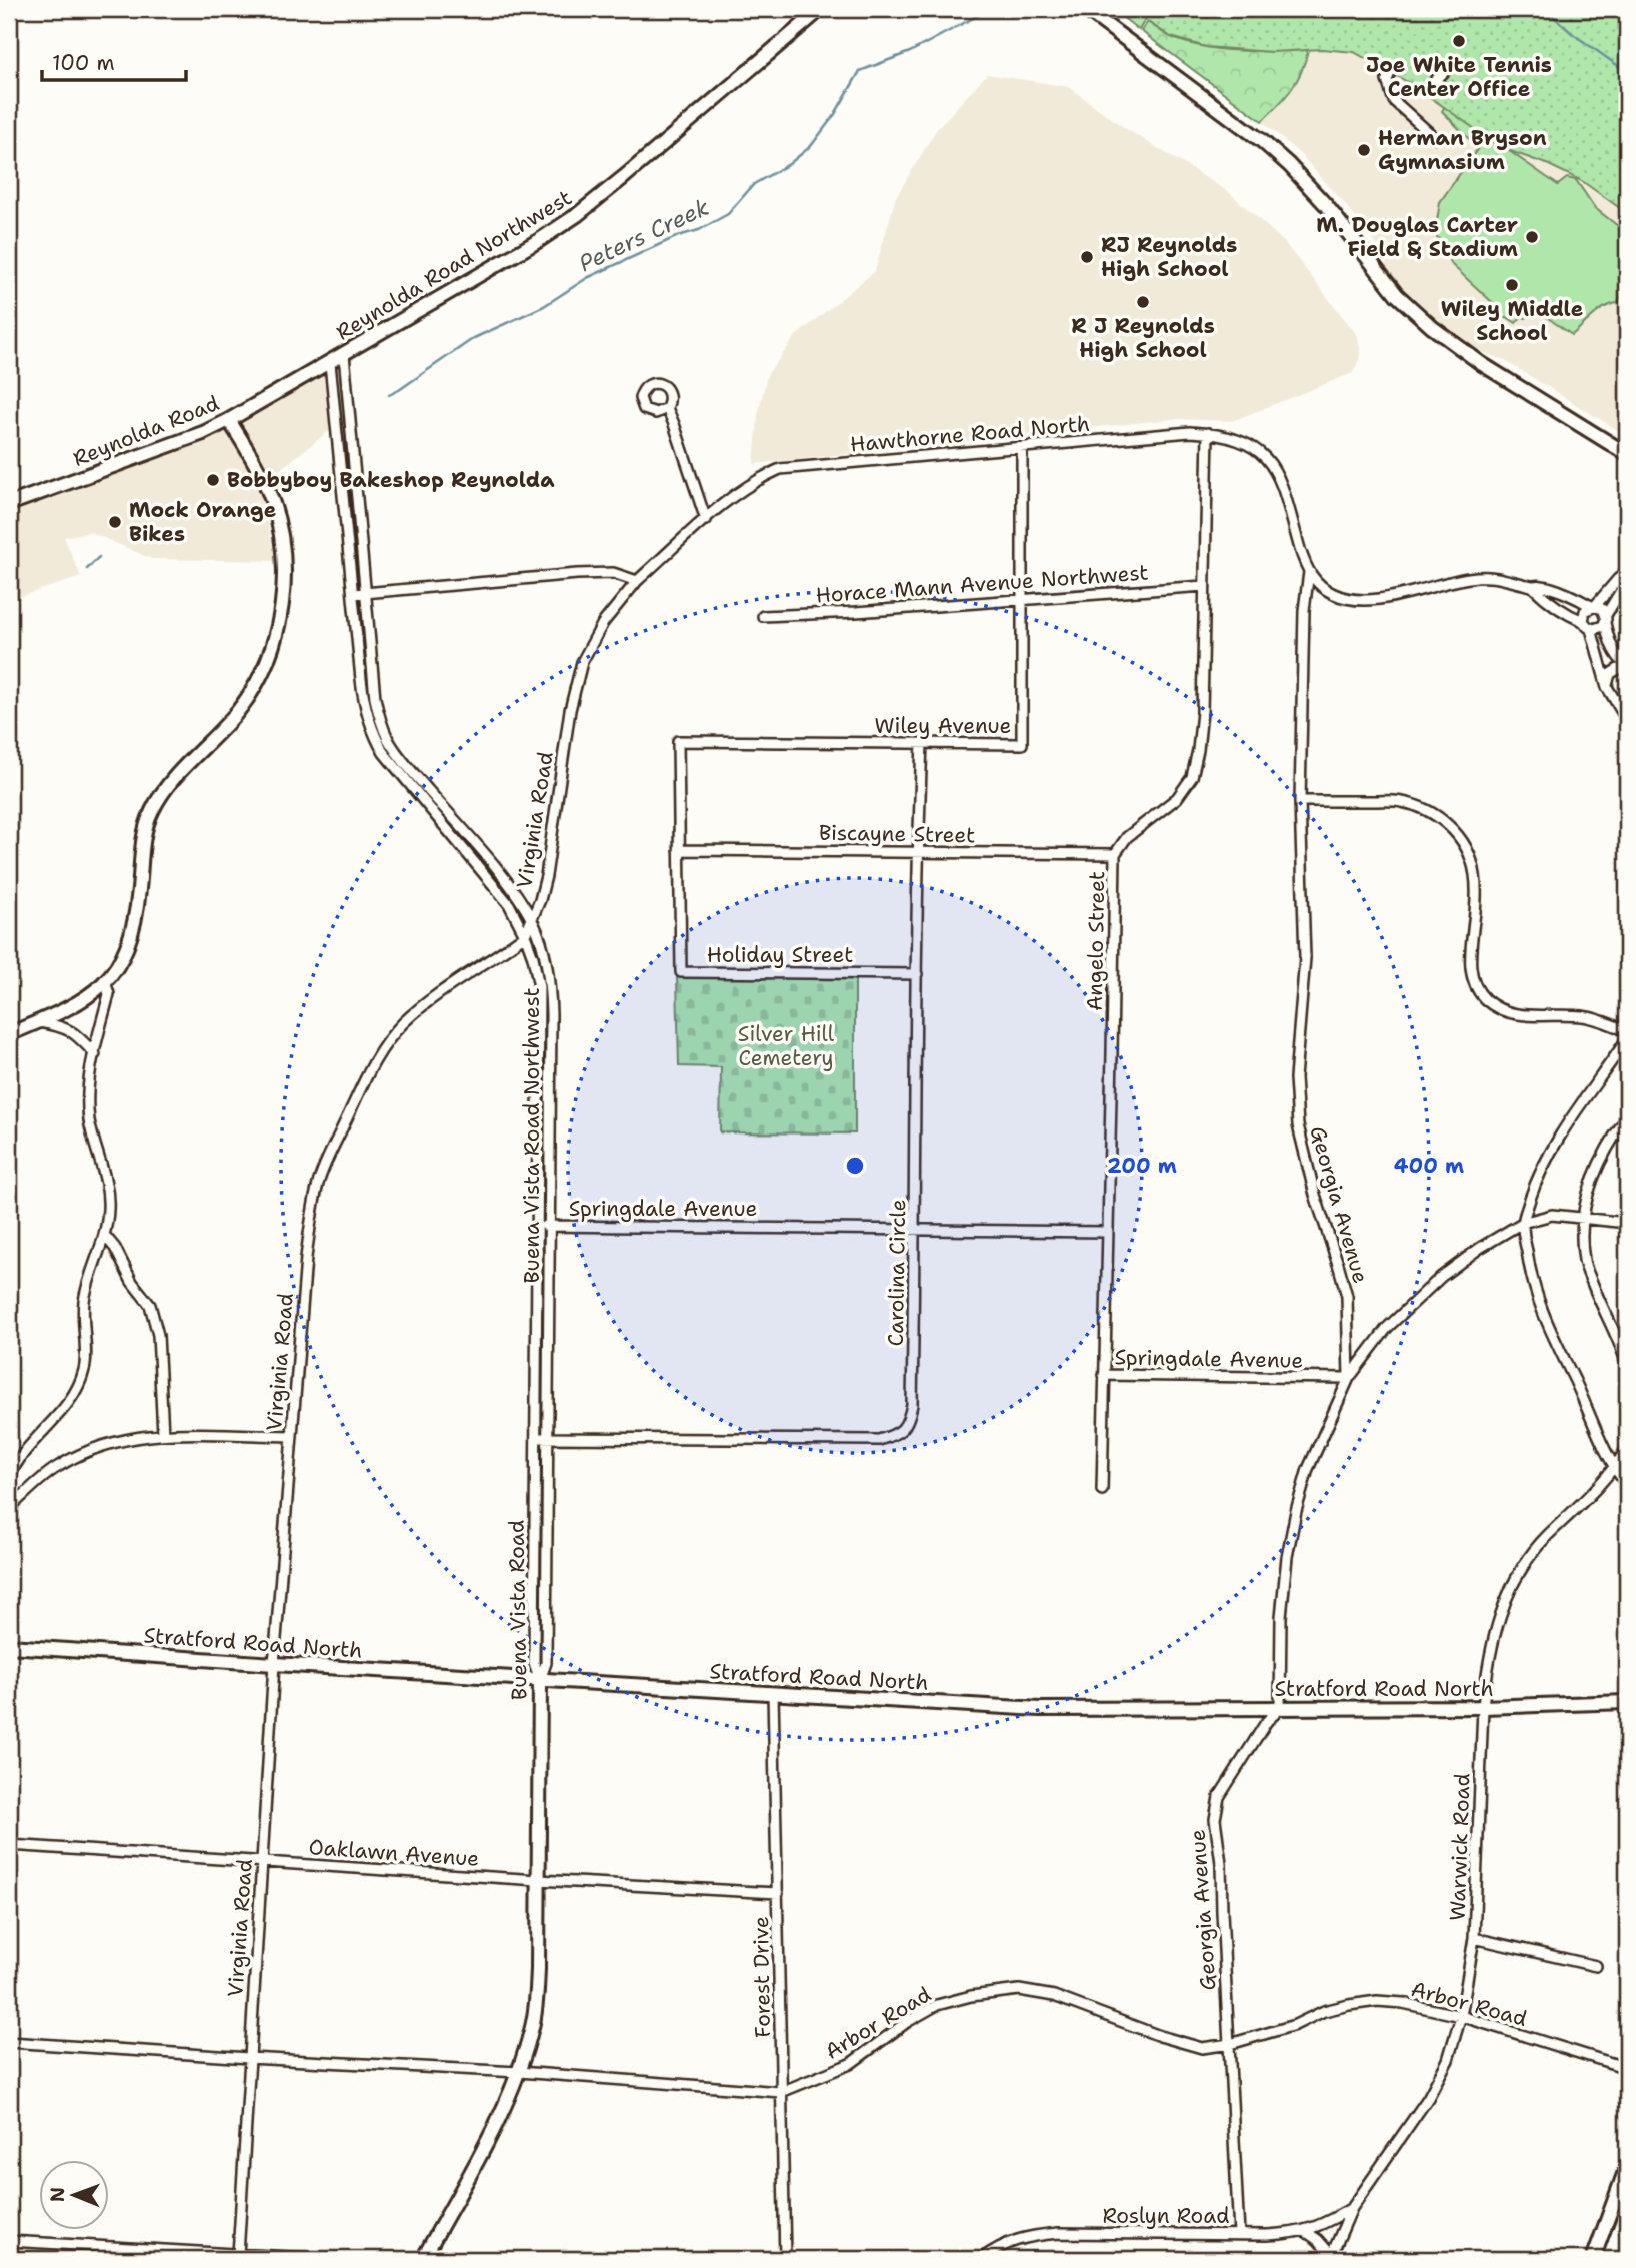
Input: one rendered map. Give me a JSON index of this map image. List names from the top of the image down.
{
  "streets": {
    "main road": [
      "Reynolda Road Northwest",
      "Reynolda Road",
      "Buena Vista Road",
      "Stratford Road North"
    ],
    "street": [
      "Hawthorne Road North",
      "Horace Mann Avenue Northwest",
      "Wiley Avenue",
      "Virginia Road",
      "Biscayne Street",
      "Angelo Street",
      "Holiday Street",
      "Buena Vista Road Northwest",
      "Georgia Avenue",
      "Springdale Avenue",
      "Carolina Circle",
      "Warwick Road",
      "Oaklawn Avenue",
      "Forest Drive",
      "Arbor Road",
      "Roslyn Road"
    ]
  },
  "crossings": [
    ["Reynolda Road Northwest", "Reynolda Road"],
    ["Reynolda Road Northwest", "Buena Vista Road Northwest"],
    ["Hawthorne Road North", "Wiley Avenue"],
    ["Hawthorne Road North", "Virginia Road"],
    ["Hawthorne Road North", "Angelo Street"],
    ["Hawthorne Road North", "Georgia Avenue"],
    ["Horace Mann Avenue Northwest", "Wiley Avenue"],
    ["Horace Mann Avenue Northwest", "Angelo Street"],
    ["Wiley Avenue", "Biscayne Street"],
    ["Wiley Avenue", "Holiday Street"],
    ["Wiley Avenue", "Carolina Circle"],
    ["Virginia Road", "Buena Vista Road Northwest"],
    ["Virginia Road", "Buena Vista Road"],
    ["Virginia Road", "Stratford Road North"],
    ["Virginia Road", "Oaklawn Avenue"],
    ["Virginia Road", "Arbor Road"],
    ["Biscayne Street", "Angelo Street"],
    ["Biscayne Street", "Holiday Street"],
    ["Biscayne Street", "Carolina Circle"],
    ["Angelo Street", "Springdale Avenue"],
    ["Holiday Street", "Carolina Circle"],
    ["Buena Vista Road Northwest", "Springdale Avenue"],
    ["Buena Vista Road Northwest", "Carolina Circle"],
    ["Buena Vista Road Northwest", "Buena Vista Road"],
    ["Buena Vista Road Northwest", "Stratford Road North"],
    ["Georgia Avenue", "Springdale Avenue"],
    ["Georgia Avenue", "Stratford Road North"],
    ["Georgia Avenue", "Arbor Road"],
    ["Georgia Avenue", "Roslyn Road"],
    ["Springdale Avenue", "Carolina Circle"],
    ["Springdale Avenue", "Buena Vista Road"],
    ["Carolina Circle", "Buena Vista Road"],
    ["Buena Vista Road", "Stratford Road North"],
    ["Buena Vista Road", "Oaklawn Avenue"],
    ["Buena Vista Road", "Arbor Road"],
    ["Stratford Road North", "Warwick Road"],
    ["Stratford Road North", "Forest Drive"],
    ["Warwick Road", "Arbor Road"],
    ["Warwick Road", "Roslyn Road"],
    ["Oaklawn Avenue", "Forest Drive"],
    ["Forest Drive", "Arbor Road"]
  ],
  "water": ["Peters Creek"],
  "parks": ["Silver Hill Cemetery"],
  "places": [
    "Joe White Tennis Center Office",
    "Herman Bryson Gymnasium",
    "M. Douglas Carter Field & Stadium",
    "RJ Reynolds High School",
    "Wiley Middle School",
    "R J Reynolds High School",
    "Bobbyboy Bakeshop Reynolda",
    "Mock Orange Bikes"
  ],
  "scale_bar": "100 m",
  "north": "left",
  "rings": ["200 m", "400 m"]
}
